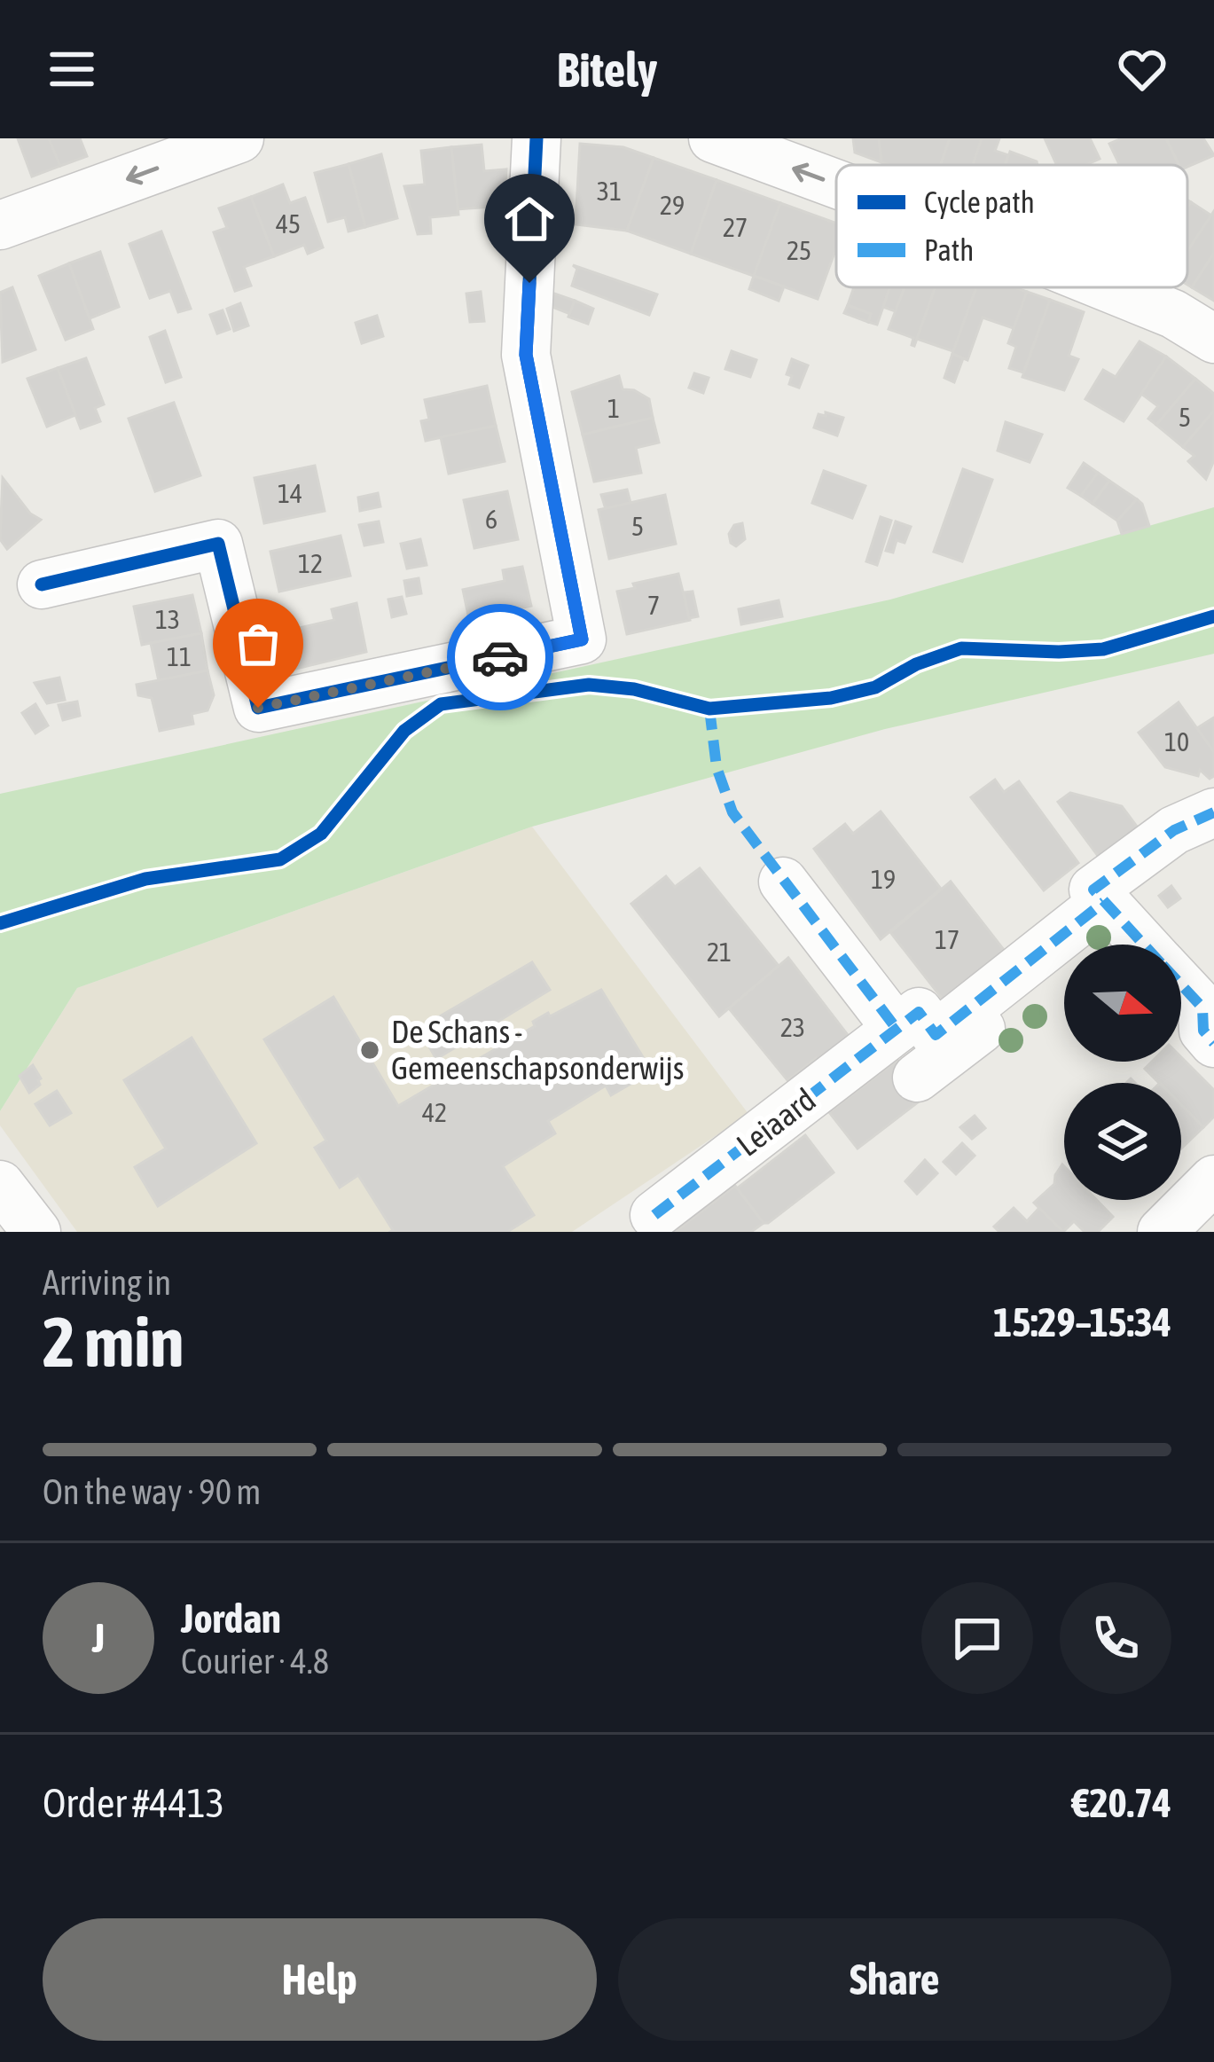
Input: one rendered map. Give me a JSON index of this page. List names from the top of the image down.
{
  "streets": {
    "street": ["Leiaard"]
  },
  "places": ["De Schans - Gemeenschapsonderwijs"],
  "house_numbers": [
    "31",
    "29",
    "45",
    "27",
    "25",
    "1",
    "5",
    "14",
    "6",
    "5",
    "12",
    "7",
    "13",
    "11",
    "10",
    "19",
    "17",
    "21",
    "23",
    "42"
  ],
  "legend": ["Cycle path", "Path"],
  "north": "right",
  "page": {
    "header": "Bitely",
    "heading": ["2 min", "Arriving in", "15:29–15:34"],
    "panel": [
      "Jordan",
      "Courier · 4.8",
      "Order #4413",
      "€20.74"
    ],
    "bar": "On the way · 90 m",
    "round": "J",
    "buttons": ["Help", "Share"]
  }
}
